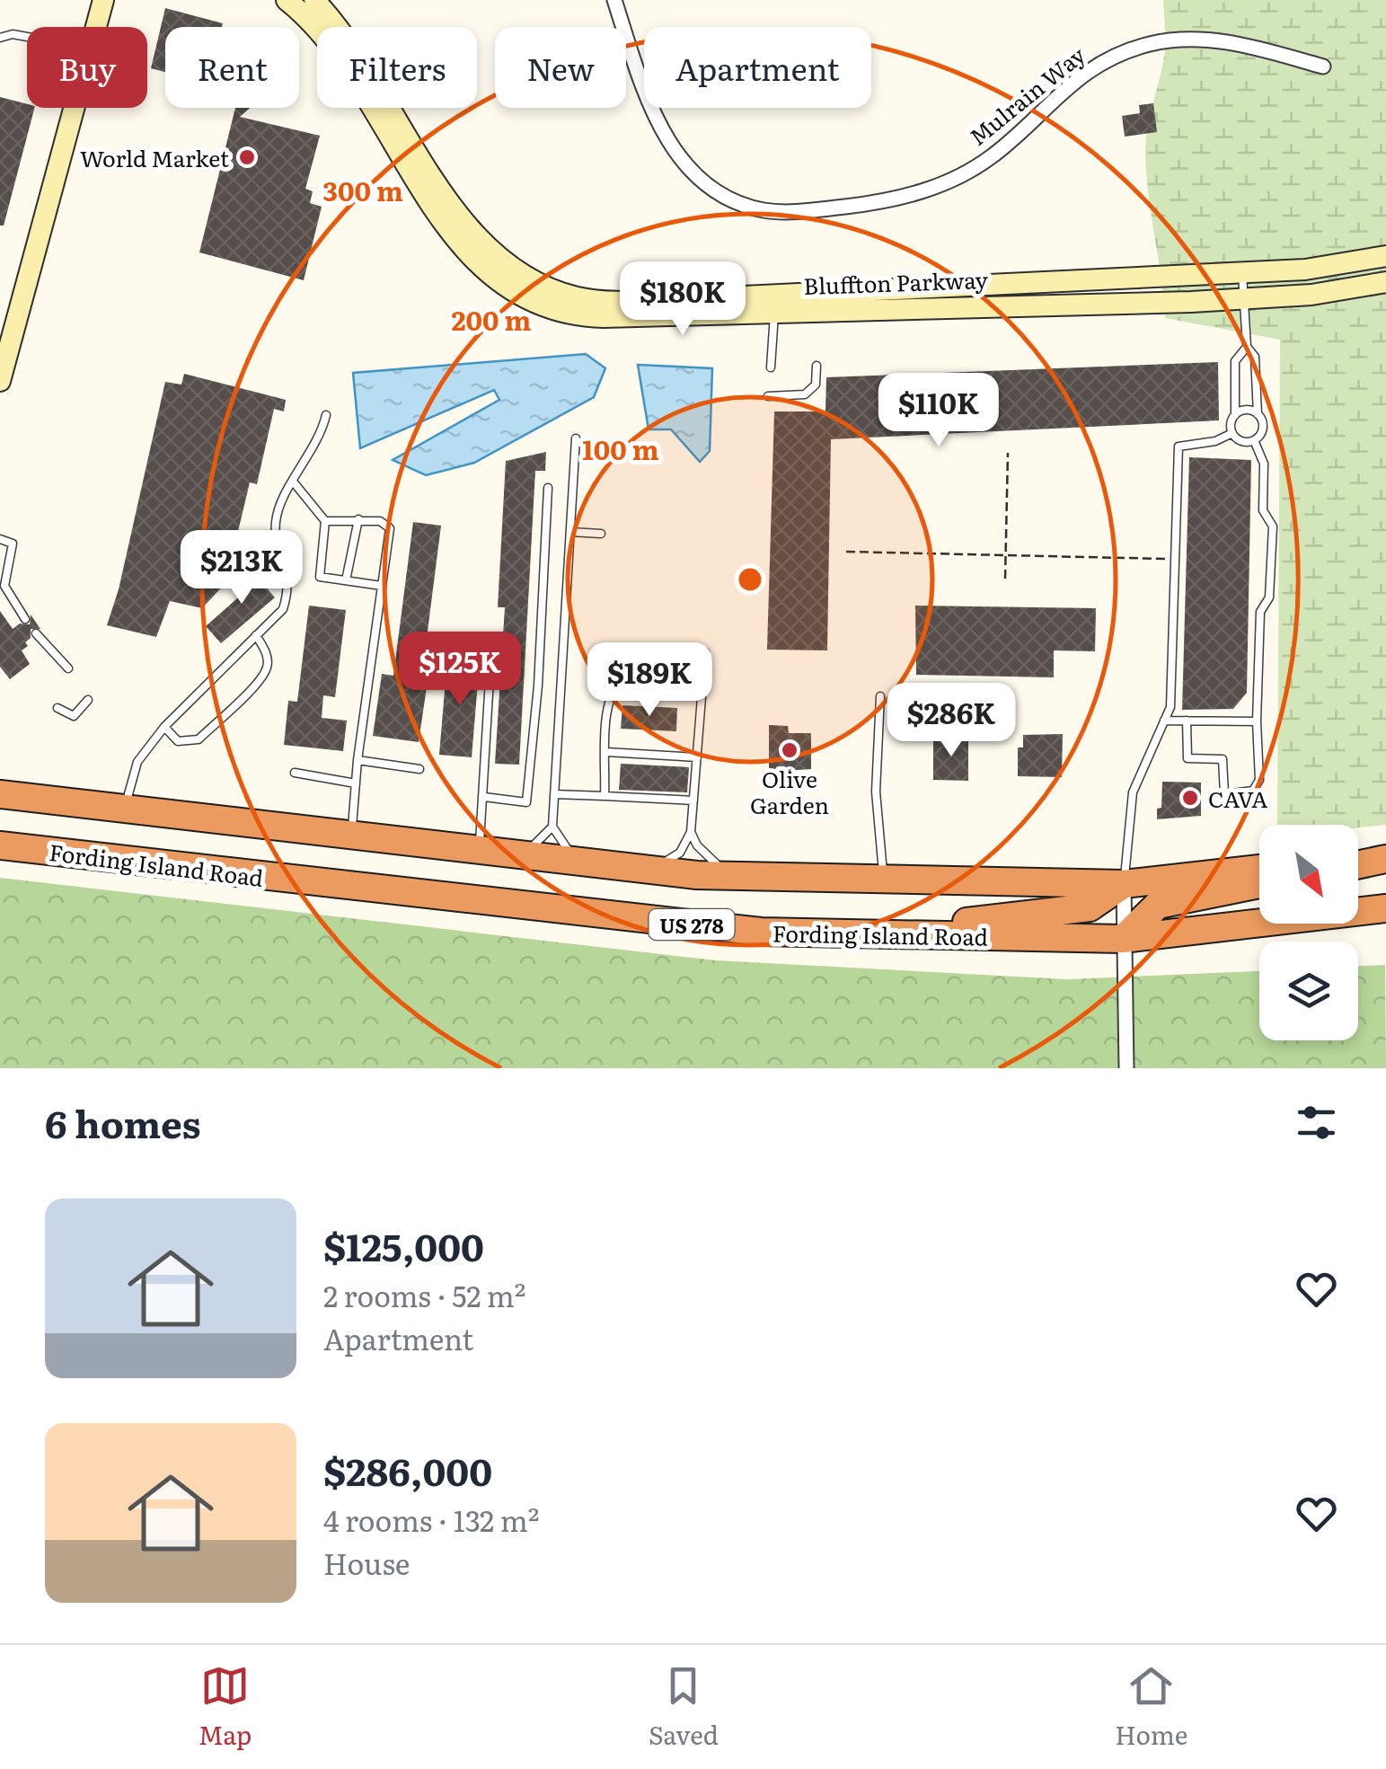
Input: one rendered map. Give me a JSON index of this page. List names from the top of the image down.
{
  "streets": {
    "highway": ["Fording Island Road", "US 278"],
    "main road": ["Bluffton Parkway"],
    "street": ["Mulrain Way"]
  },
  "places": ["World Market", "Olive Garden", "CAVA"],
  "north": "bottom right",
  "page": {
    "chip": [
      "Buy",
      "Rent",
      "Filters",
      "New",
      "Apartment"
    ],
    "price": [
      "$180K",
      "$110K",
      "$213K",
      "$125K",
      "$189K",
      "$286K"
    ],
    "heading": "6 homes",
    "list": [
      {
        "name": "$125,000",
        "note": "2 rooms · 52 m² · Apartment"
      },
      {
        "name": "$286,000",
        "note": "4 rooms · 132 m² · House"
      }
    ],
    "tabs": ["Map", "Saved", "Home"]
  },
  "rings": ["300 m", "200 m", "100 m"]
}
